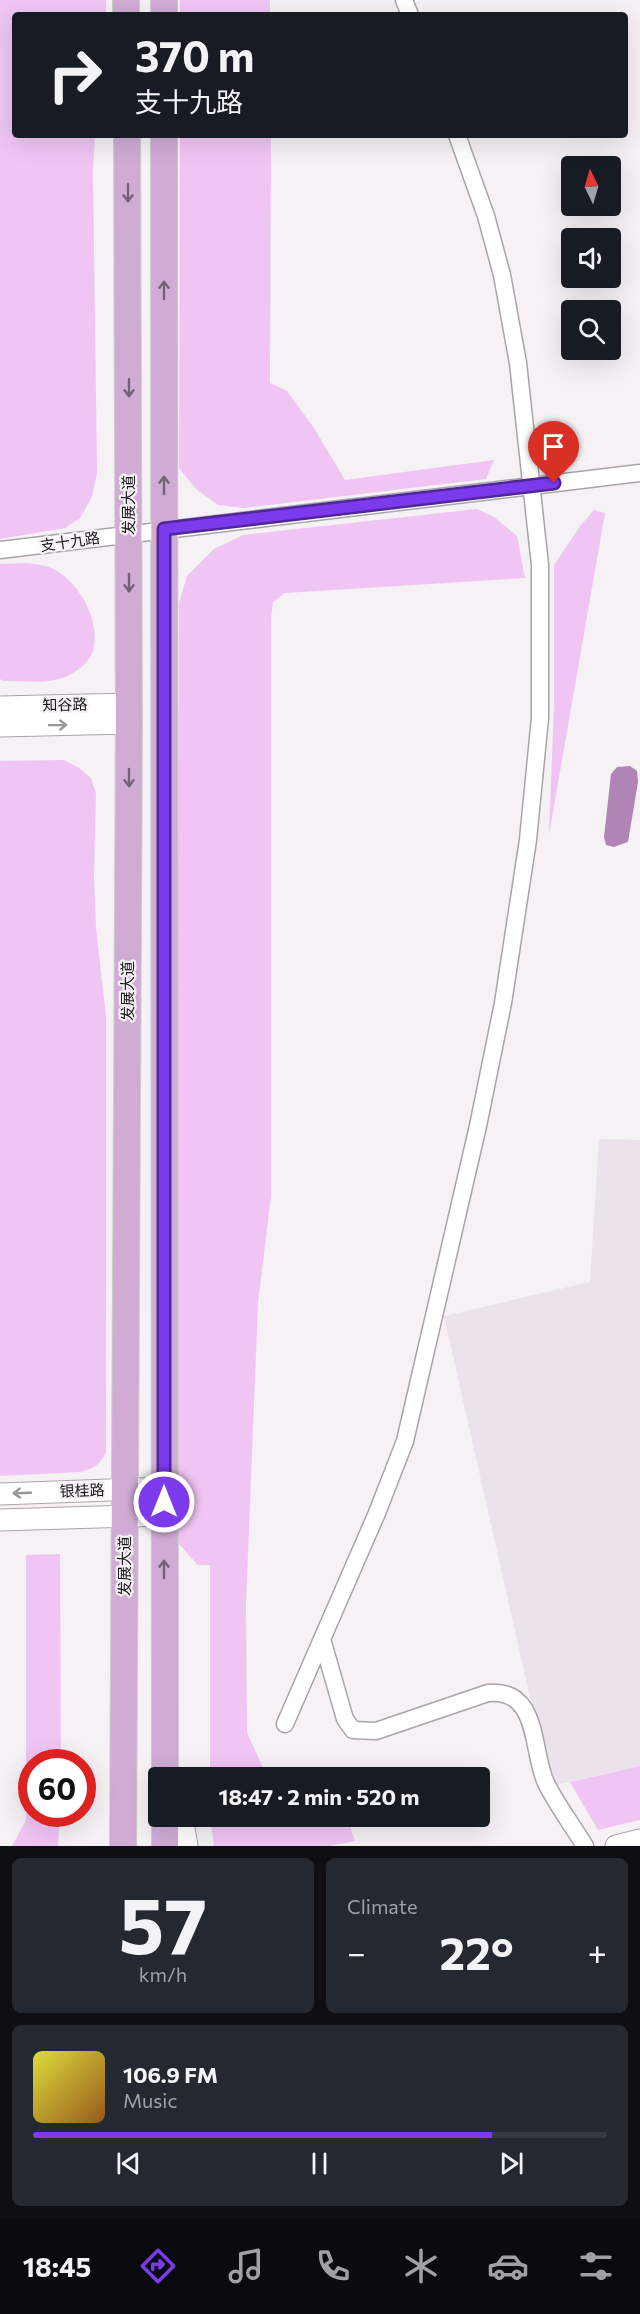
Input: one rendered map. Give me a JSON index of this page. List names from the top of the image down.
{
  "streets": {
    "main road": ["发展大道"],
    "street": ["支十九路", "知谷路", "银桂路"]
  },
  "crossings": [
    ["发展大道", "支十九路"],
    ["发展大道", "知谷路"],
    ["发展大道", "银桂路"]
  ],
  "north": "top",
  "page": {
    "turn": ["370 m", "支十九路"],
    "limit": "60",
    "trip": "18:47 · 2 min · 520 m",
    "tile": [
      ["57", "km/h"],
      "Climate"
    ],
    "heat": ["−", "22°", "+"],
    "song": ["106.9 FM", "Music"],
    "tabs": "18:45"
  }
}
